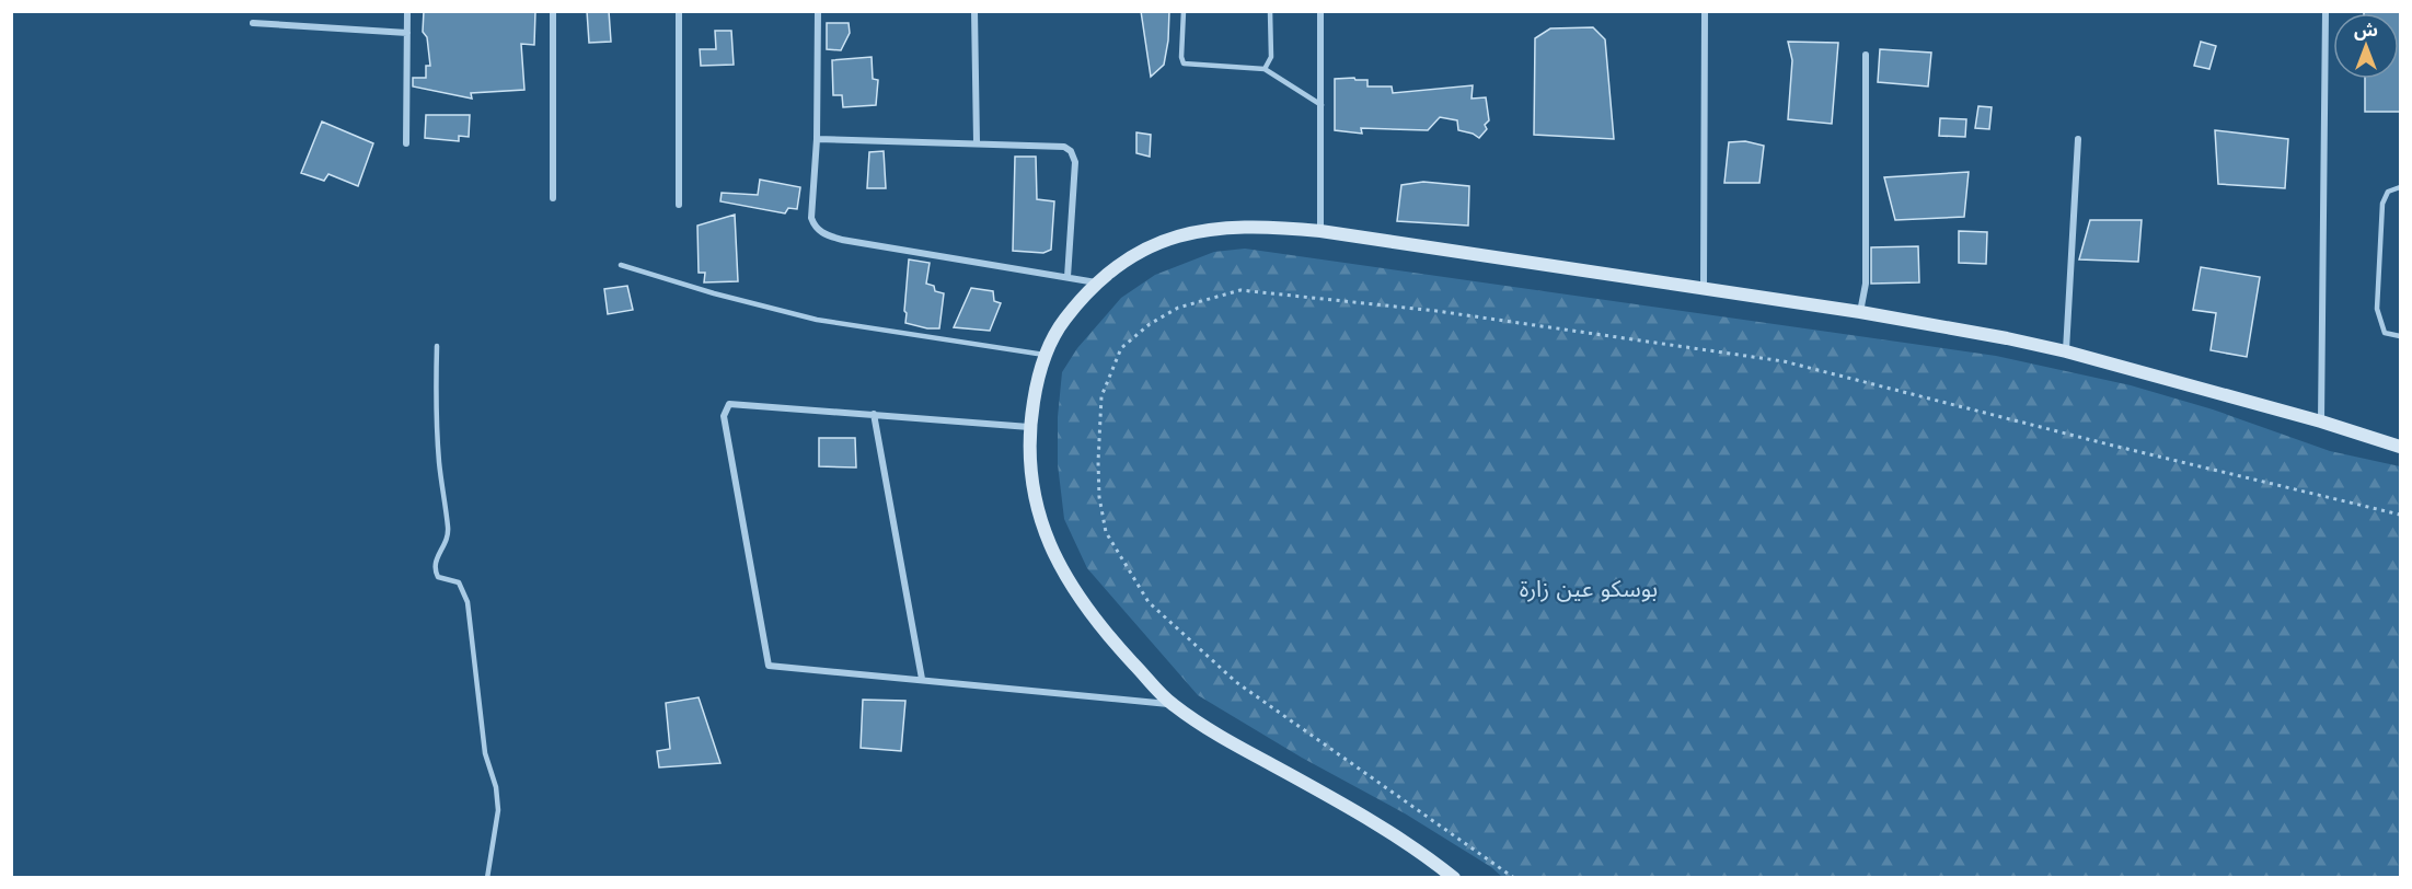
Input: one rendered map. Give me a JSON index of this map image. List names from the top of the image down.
{
  "parks": ["بوسكو عين زارة"],
  "north": "top"
}
